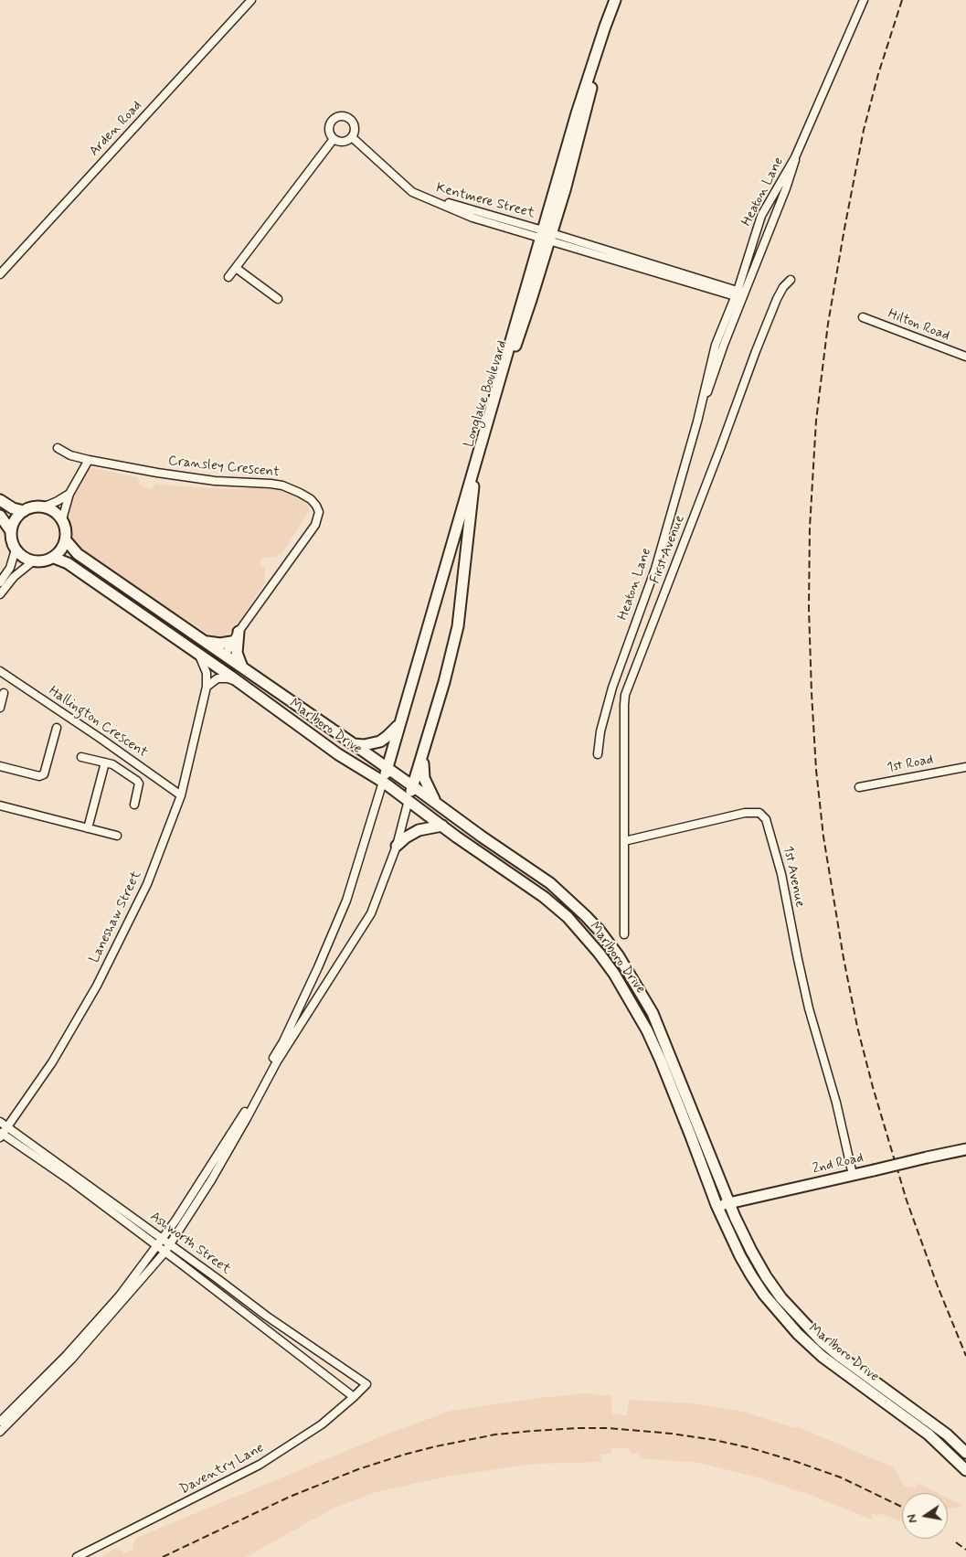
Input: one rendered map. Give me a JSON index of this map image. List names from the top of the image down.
{
  "streets": {
    "main road": ["Longlake Boulevard", "Marlboro Drive", "2nd Road"],
    "street": [
      "Arden Road",
      "Heaton Lane",
      "Kentmere Street",
      "Hilton Road",
      "Cransley Crescent",
      "First Avenue",
      "Hallington Crescent",
      "1st Road",
      "1st Avenue",
      "Laneshaw Street",
      "Ashworth Street",
      "Daventry Lane"
    ]
  },
  "crossings": [
    ["Heaton Lane", "Kentmere Street"],
    ["Kentmere Street", "Longlake Boulevard"],
    ["Longlake Boulevard", "Marlboro Drive"],
    ["Cransley Crescent", "Marlboro Drive"],
    ["First Avenue", "1st Avenue"],
    ["Hallington Crescent", "Laneshaw Street"],
    ["Marlboro Drive", "Laneshaw Street"],
    ["Marlboro Drive", "2nd Road"],
    ["1st Avenue", "2nd Road"],
    ["Laneshaw Street", "Ashworth Street"],
    ["Ashworth Street", "Daventry Lane"]
  ],
  "north": "left"
}
